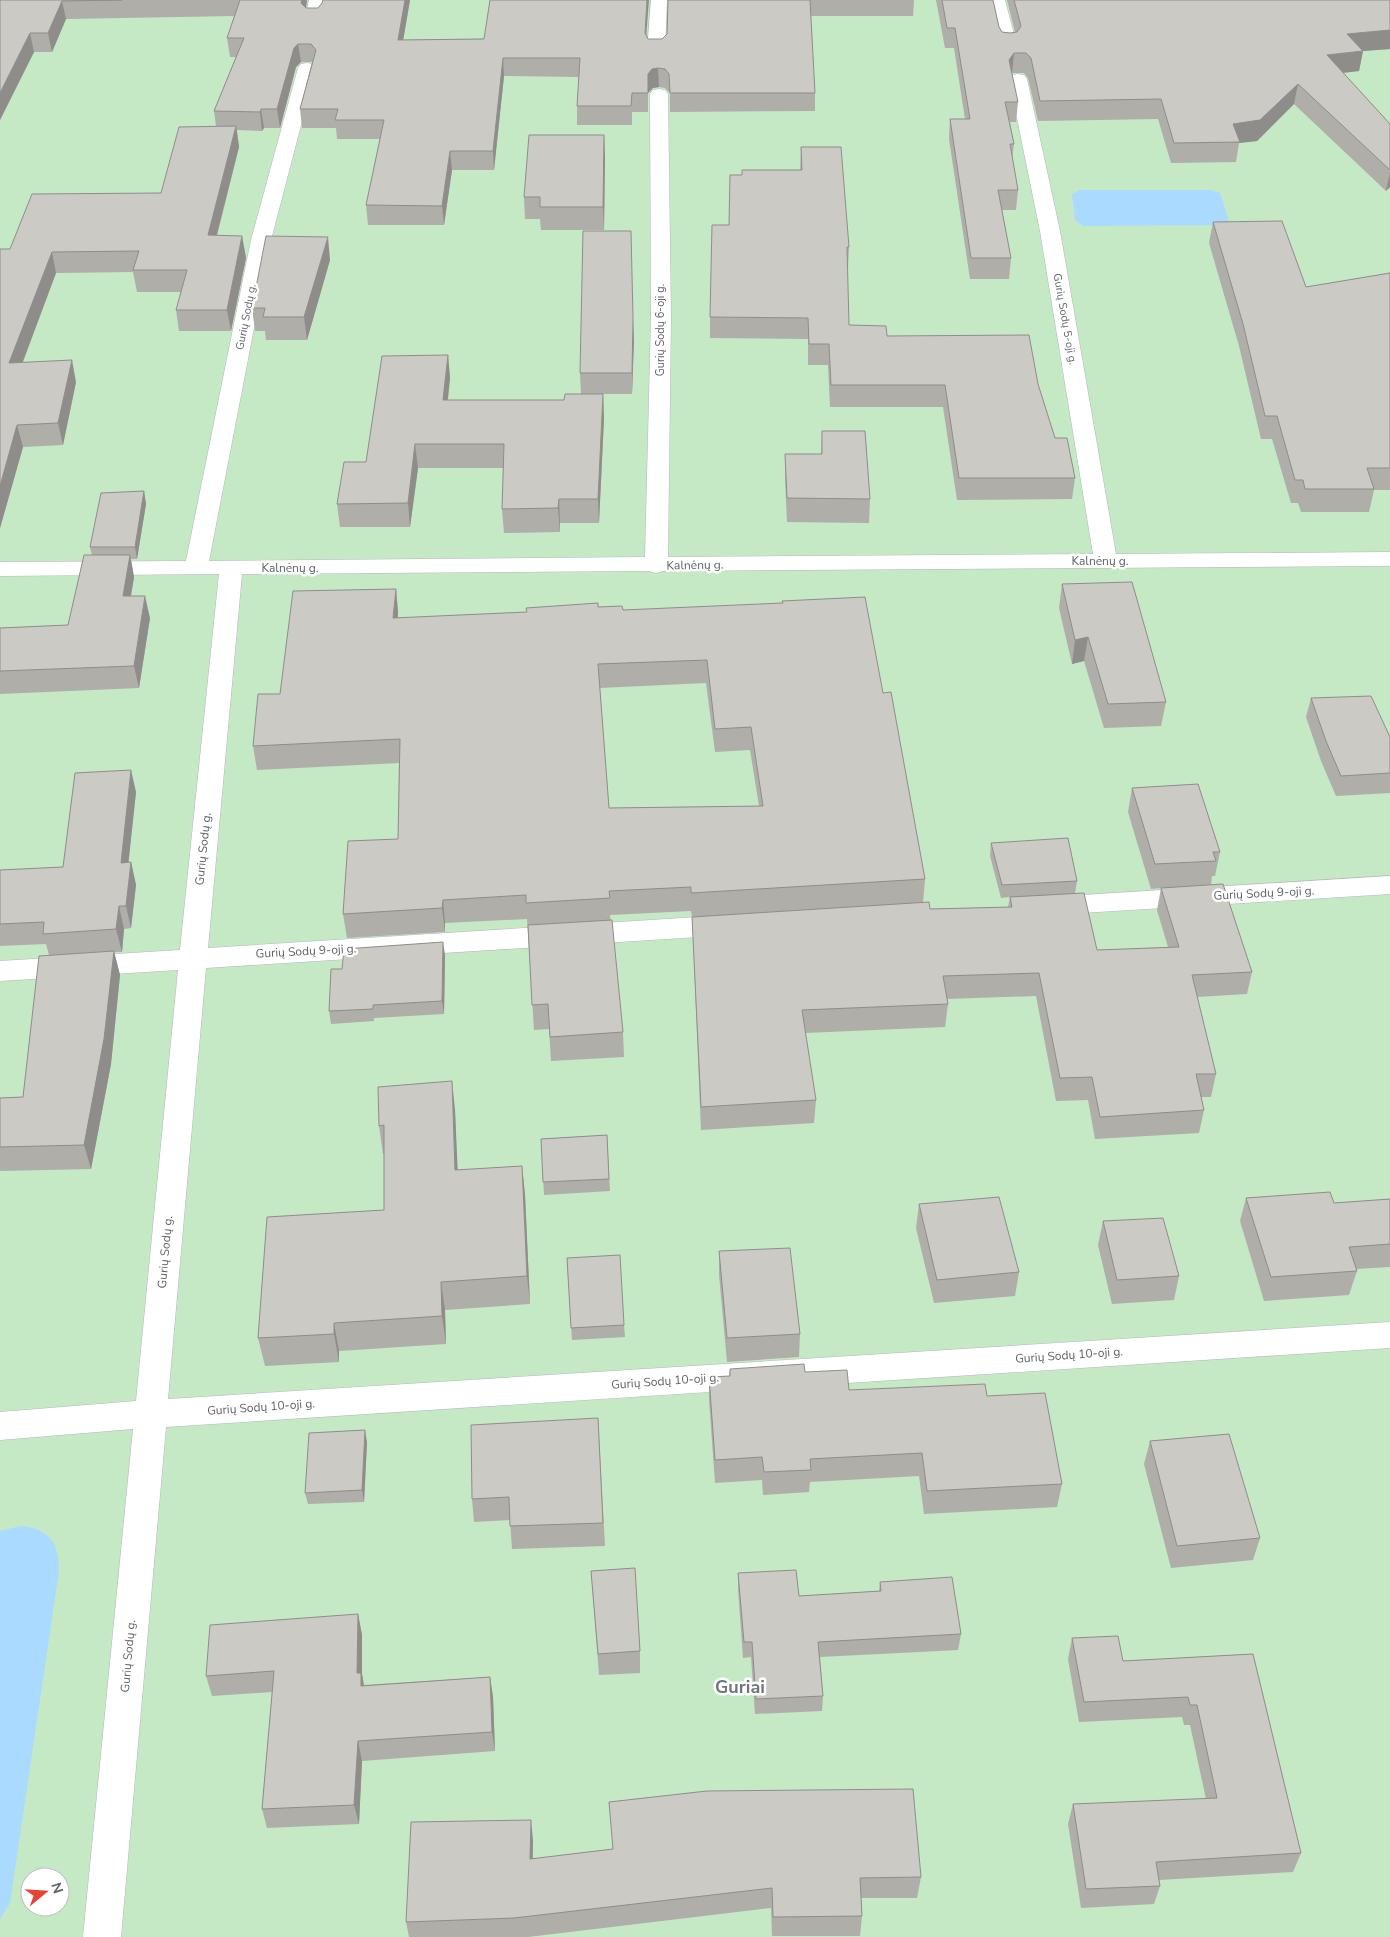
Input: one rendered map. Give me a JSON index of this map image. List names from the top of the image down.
{
  "streets": {
    "street": [
      "Gurių Sodų g.",
      "Gurių Sodų 5-oji g.",
      "Gurių Sodų 6-oji g.",
      "Kalnėnų g.",
      "Gurių Sodų 9-oji g.",
      "Gurių Sodų 10-oji g."
    ]
  },
  "crossings": [
    ["Gurių Sodų g.", "Kalnėnų g."],
    ["Gurių Sodų g.", "Gurių Sodų 9-oji g."],
    ["Gurių Sodų g.", "Gurių Sodų 10-oji g."],
    ["Gurių Sodų 5-oji g.", "Kalnėnų g."],
    ["Gurių Sodų 6-oji g.", "Kalnėnų g."]
  ],
  "districts": ["Guriai"],
  "north": "right"
}
